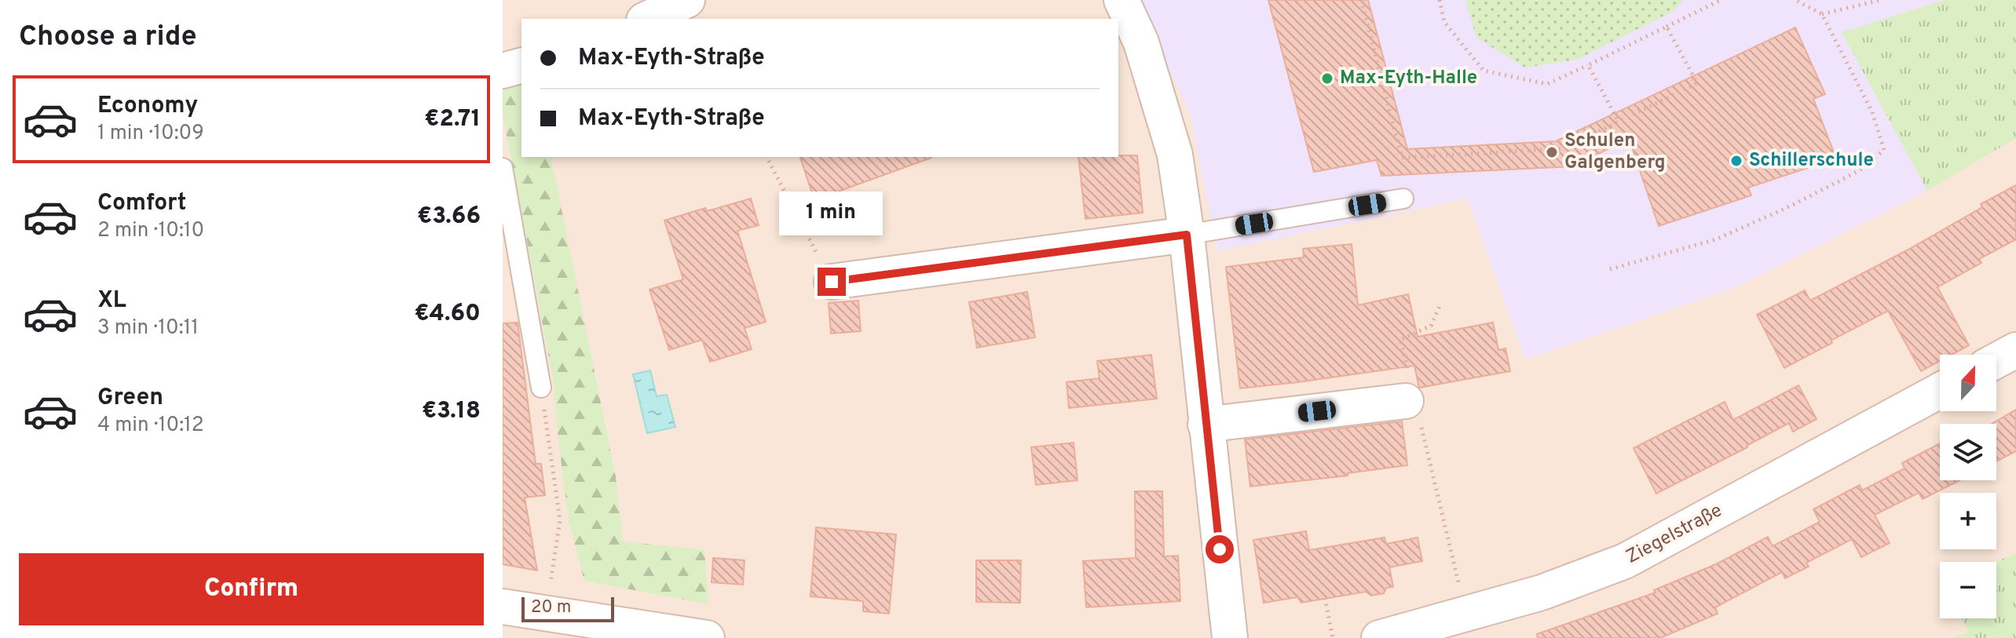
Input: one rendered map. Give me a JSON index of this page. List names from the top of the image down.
{
  "streets": {
    "street": ["Ziegelstraße"]
  },
  "places": ["Max-Eyth-Halle", "Schulen Galgenberg", "Schillerschule"],
  "scale_bar": "20 m",
  "north": "top",
  "page": {
    "heading": "Choose a ride",
    "banner": ["Max-Eyth-Straße", "Max-Eyth-Straße"],
    "list": [
      {
        "name": "Economy",
        "note": "1 min · 10:09",
        "value": "€2.71"
      },
      {
        "name": "Comfort",
        "note": "2 min · 10:10",
        "value": "€3.66"
      },
      {
        "name": "XL",
        "note": "3 min · 10:11",
        "value": "€4.60"
      },
      {
        "name": "Green",
        "note": "4 min · 10:12",
        "value": "€3.18"
      }
    ],
    "bubble": "1 min",
    "map_buttons": ["+", "−"],
    "buttons": "Confirm",
    "scale": "20 m"
  }
}
